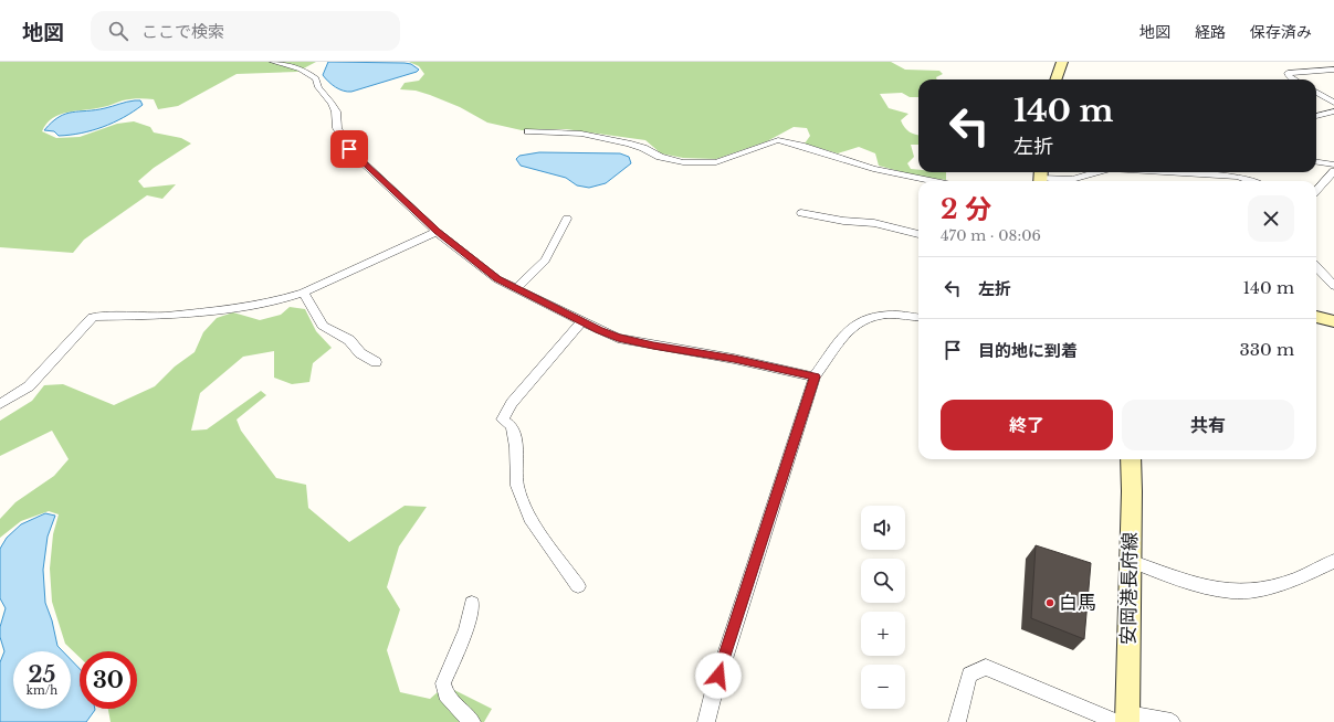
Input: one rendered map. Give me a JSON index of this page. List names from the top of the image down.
{
  "streets": {
    "main road": ["安岡港長府線"]
  },
  "places": ["白馬"],
  "page": {
    "header": "地図",
    "search": "ここで検索",
    "nav": ["地図", "経路", "保存済み"],
    "turn": ["140 m", "左折"],
    "heading": ["2 分", "470 m · 08:06"],
    "list": [
      {
        "name": "左折",
        "value": "140 m"
      },
      {
        "name": "目的地に到着",
        "value": "330 m"
      }
    ],
    "buttons": ["終了", "共有"],
    "map_buttons": ["+", "−"],
    "speed": "25 km/h",
    "limit": "30"
  }
}
